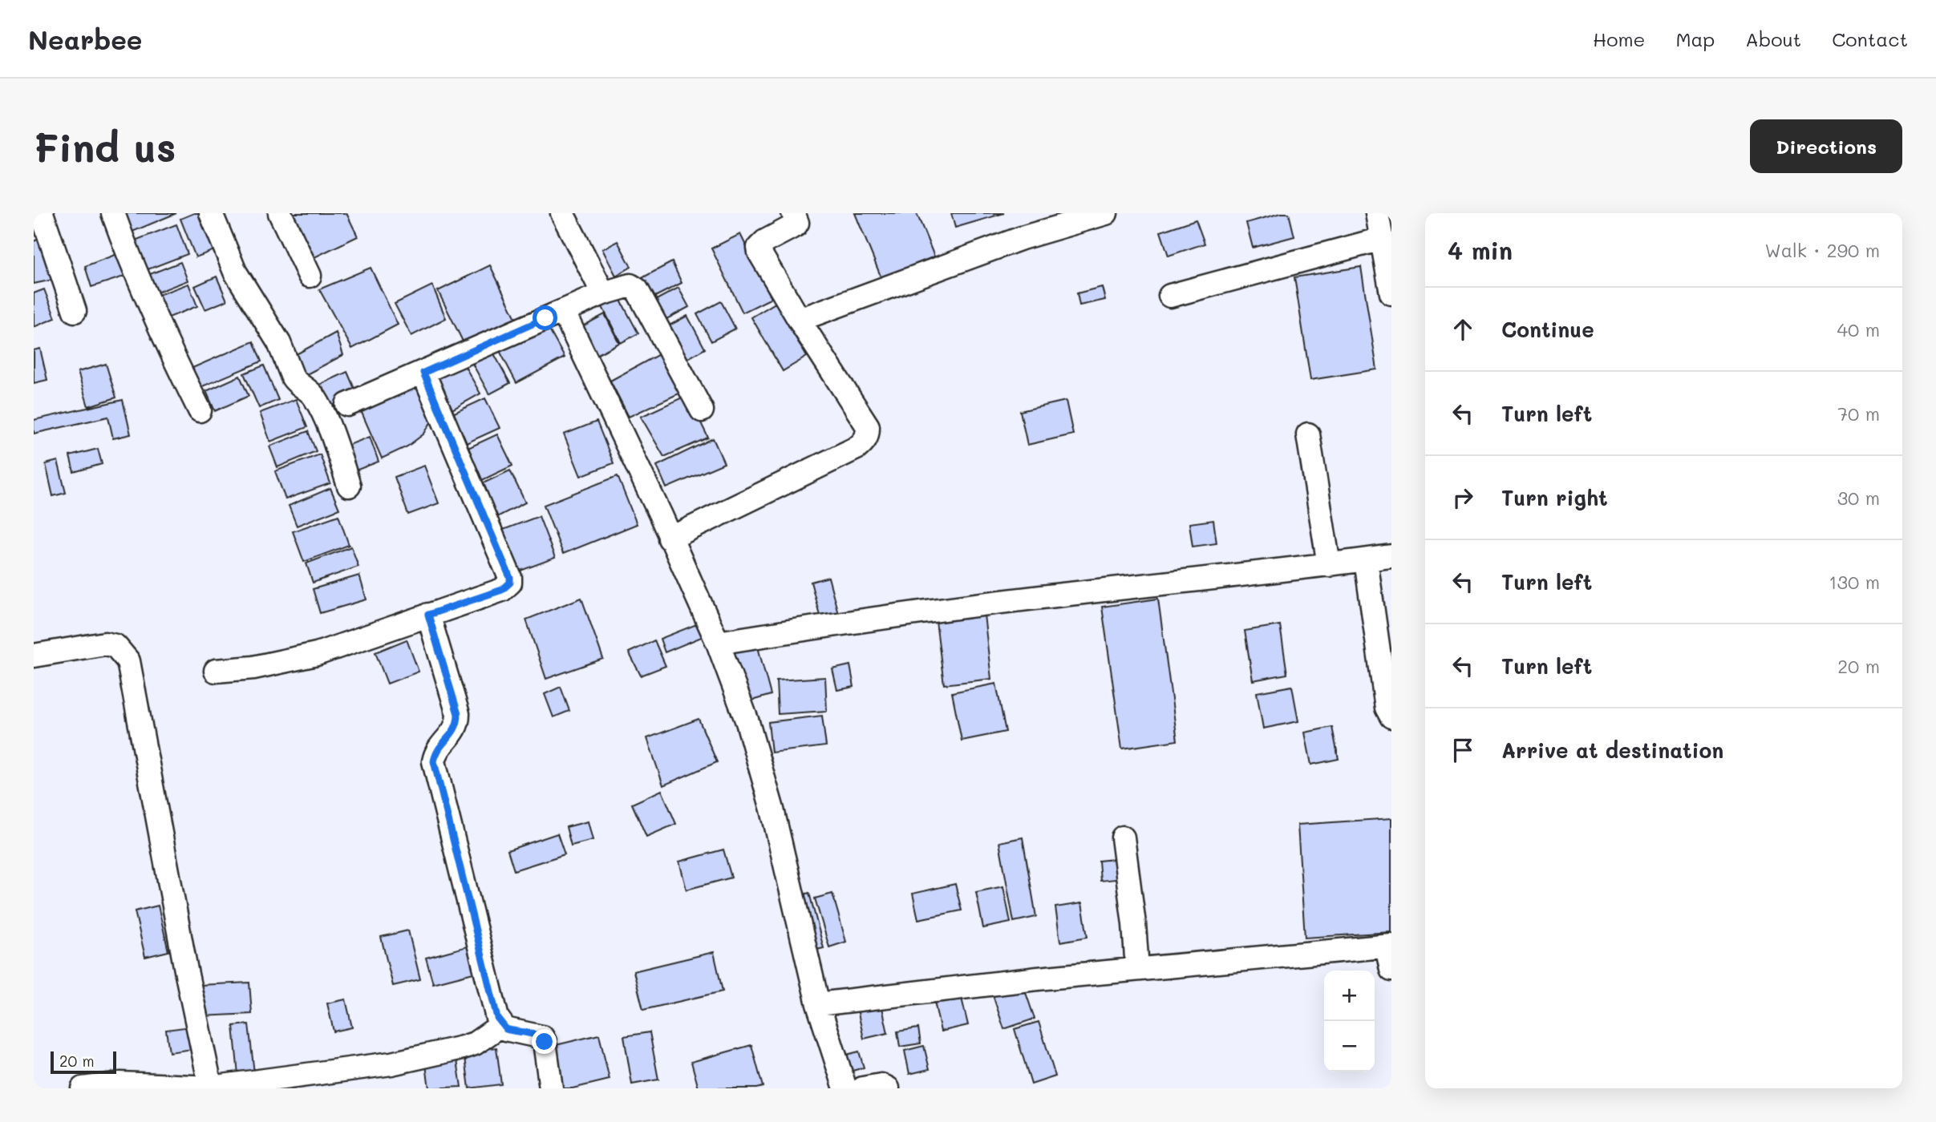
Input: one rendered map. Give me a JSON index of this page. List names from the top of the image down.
{
  "scale_bar": "20 m",
  "page": {
    "header": "Nearbee",
    "nav": [
      "Home",
      "Map",
      "About",
      "Contact"
    ],
    "buttons": "Directions",
    "title": "Find us",
    "heading": ["4 min", "Walk · 290 m"],
    "list": [
      ["Continue", "40 m"],
      ["Turn left", "70 m"],
      ["Turn right", "30 m"],
      ["Turn left", "130 m"],
      ["Turn left", "20 m"],
      "Arrive at destination"
    ],
    "map_buttons": ["+", "−"],
    "scale": "20 m"
  }
}
